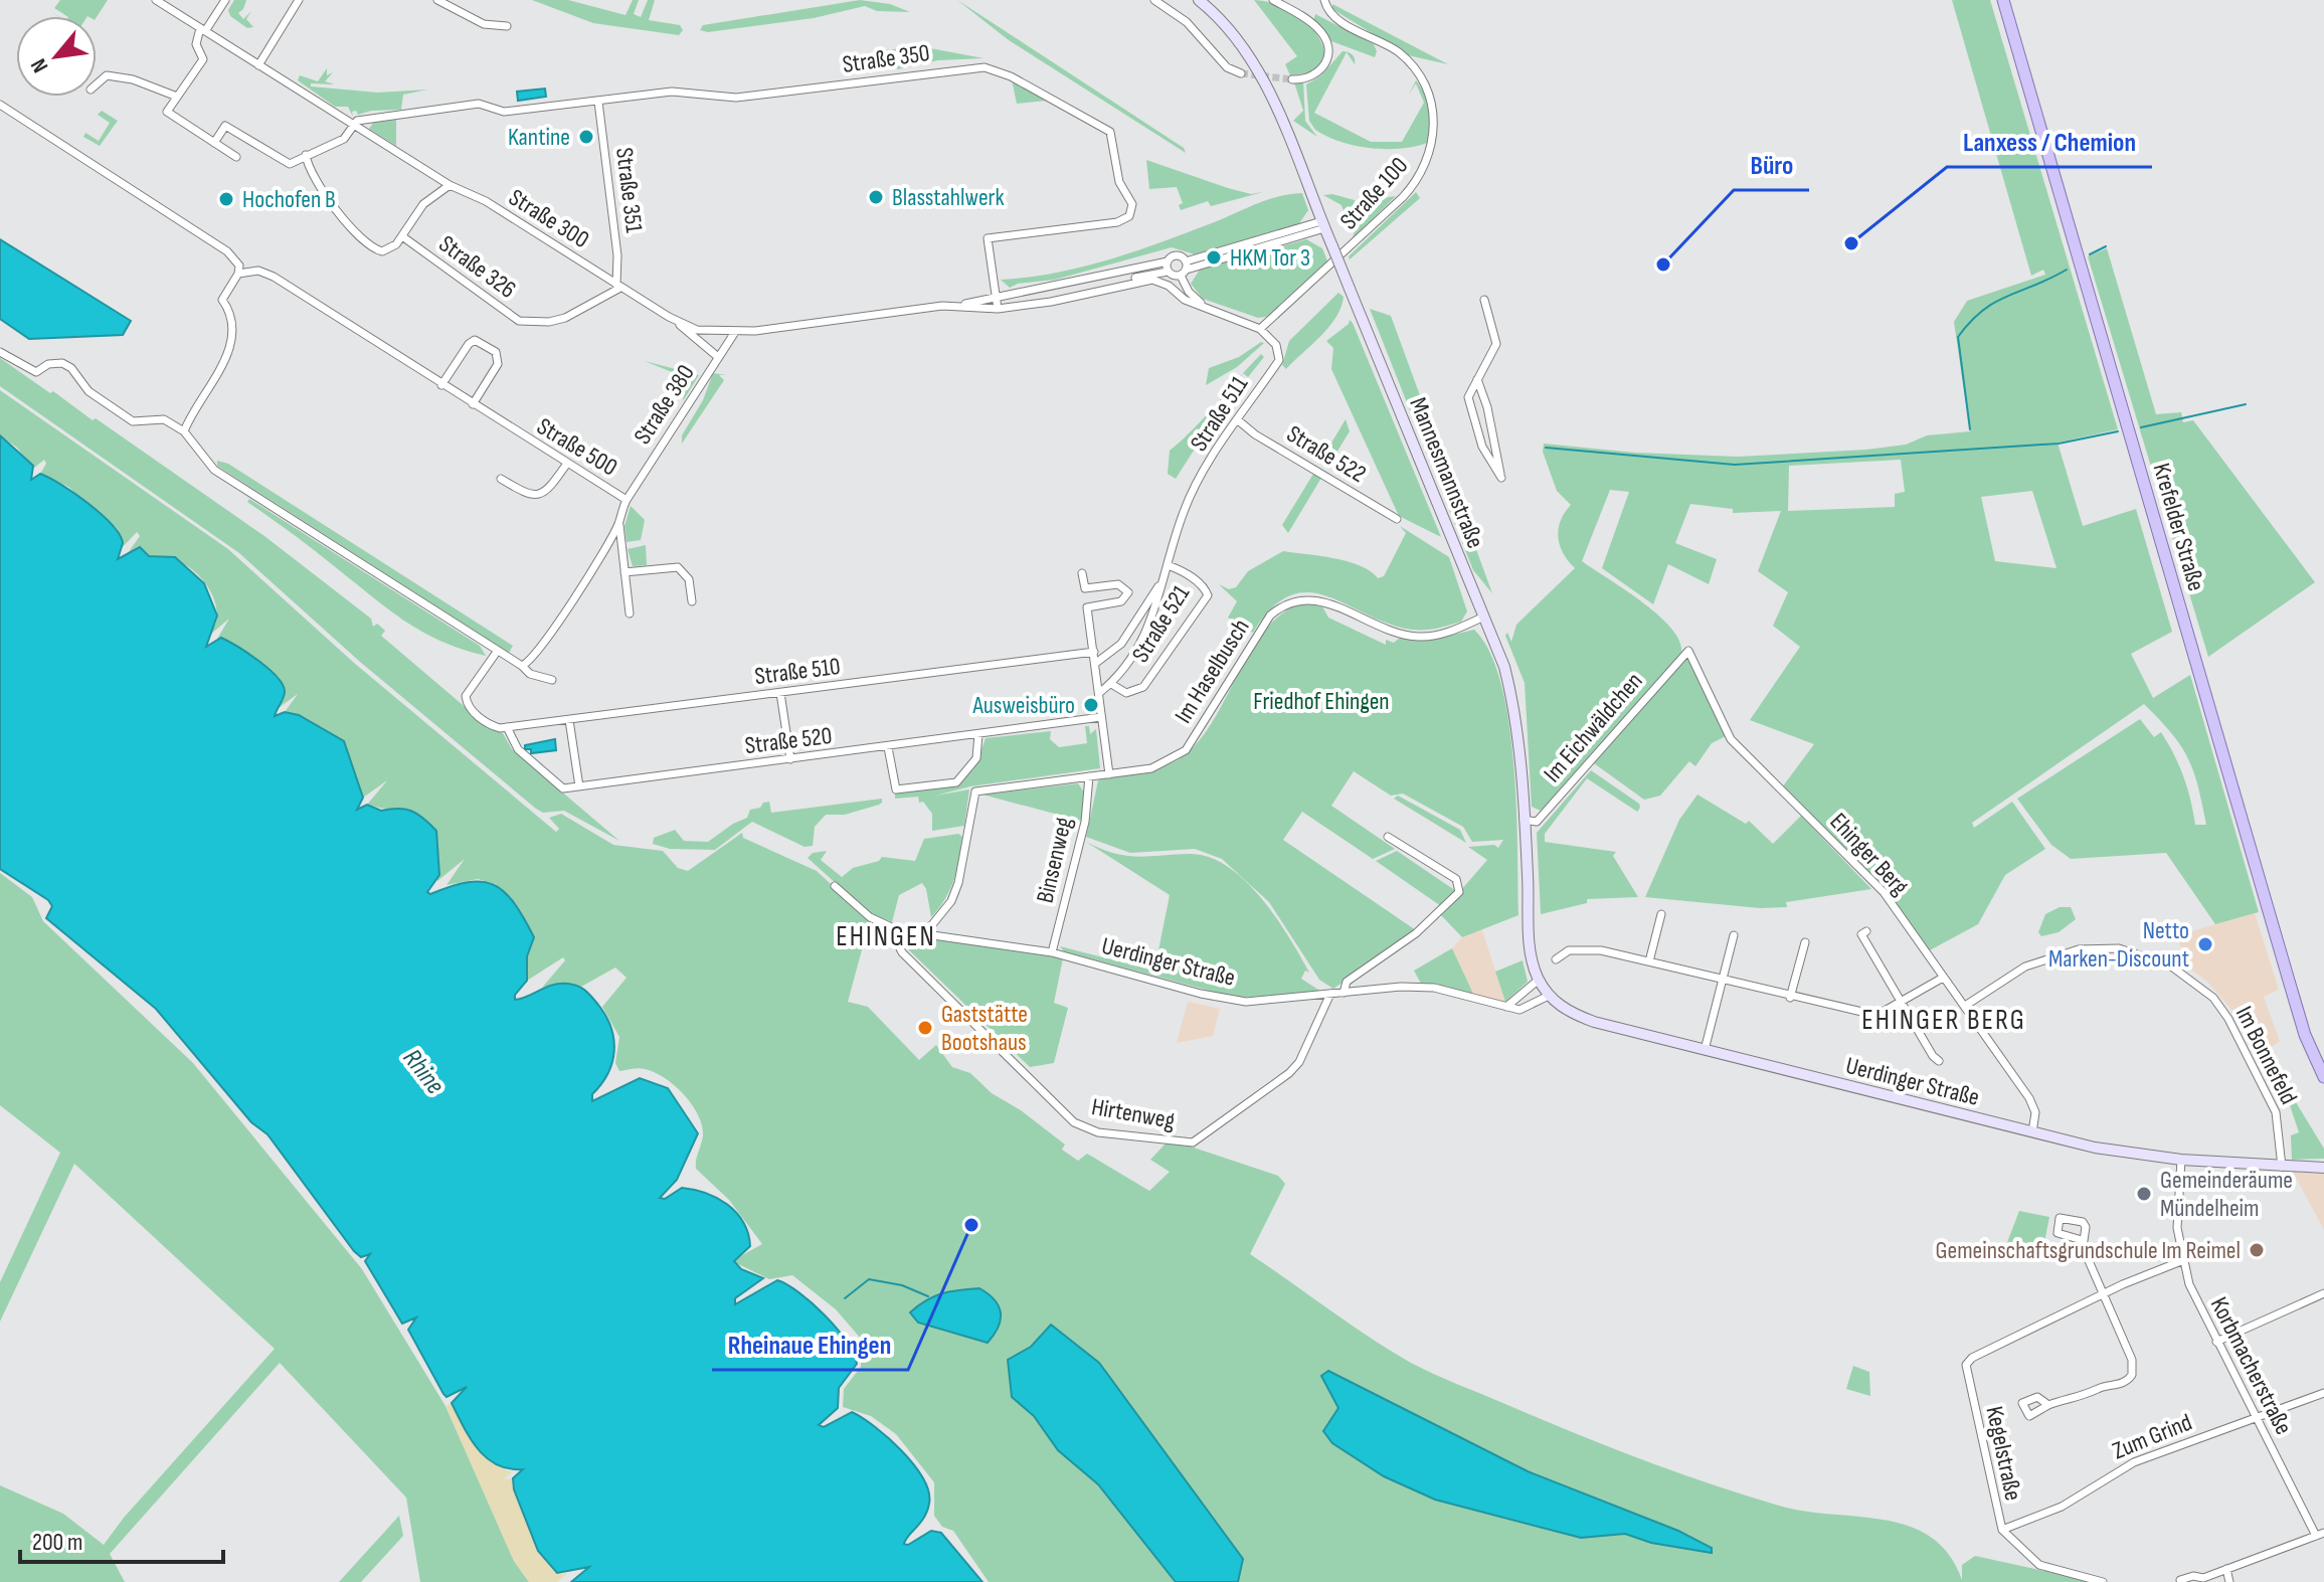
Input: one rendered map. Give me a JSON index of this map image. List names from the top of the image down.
{
  "streets": {
    "main road": ["Mannesmannstraße", "Krefelder Straße", "Uerdinger Straße"],
    "street": [
      "Straße 350",
      "Straße 351",
      "Straße 100",
      "Straße 300",
      "Straße 326",
      "Straße 380",
      "Straße 511",
      "Straße 500",
      "Straße 522",
      "Straße 521",
      "Straße 510",
      "Im Haselbusch",
      "Im Eichwäldchen",
      "Straße 520",
      "Ehinger Berg",
      "Binsenweg",
      "Im Bonnefeld",
      "Hirtenweg",
      "Korbmacherstraße",
      "Zum Grind",
      "Kegelstraße"
    ]
  },
  "crossings": [
    ["Straße 350", "Straße 351"],
    ["Straße 350", "Straße 300"],
    ["Straße 351", "Straße 300"],
    ["Straße 351", "Straße 326"],
    ["Straße 100", "Straße 511"],
    ["Straße 300", "Straße 326"],
    ["Straße 300", "Straße 380"],
    ["Straße 300", "Mannesmannstraße"],
    ["Straße 380", "Straße 500"],
    ["Straße 511", "Straße 522"],
    ["Straße 511", "Straße 521"],
    ["Mannesmannstraße", "Im Haselbusch"],
    ["Mannesmannstraße", "Im Eichwäldchen"],
    ["Mannesmannstraße", "Uerdinger Straße"],
    ["Straße 510", "Straße 520"],
    ["Im Haselbusch", "Binsenweg"],
    ["Im Haselbusch", "Uerdinger Straße"],
    ["Im Eichwäldchen", "Ehinger Berg"],
    ["Ehinger Berg", "Uerdinger Straße"],
    ["Ehinger Berg", "Im Bonnefeld"],
    ["Binsenweg", "Uerdinger Straße"],
    ["Uerdinger Straße", "Im Bonnefeld"],
    ["Uerdinger Straße", "Hirtenweg"],
    ["Uerdinger Straße", "Korbmacherstraße"],
    ["Korbmacherstraße", "Zum Grind"],
    ["Zum Grind", "Kegelstraße"]
  ],
  "districts": ["EHINGEN", "EHINGER BERG"],
  "water": ["Rhine"],
  "parks": ["Friedhof Ehingen"],
  "places": [
    "Kantine",
    "Blasstahlwerk",
    "Hochofen B",
    "Lanxess / Chemion",
    "HKM Tor 3",
    "Büro",
    "Ausweisbüro",
    "Netto Marken-Discount",
    "Gaststätte Bootshaus",
    "Gemeinderäume Mündelheim",
    "Rheinaue Ehingen",
    "Gemeinschaftsgrundschule Im Reimel"
  ],
  "scale_bar": "200 m",
  "north": "bottom left"
}
